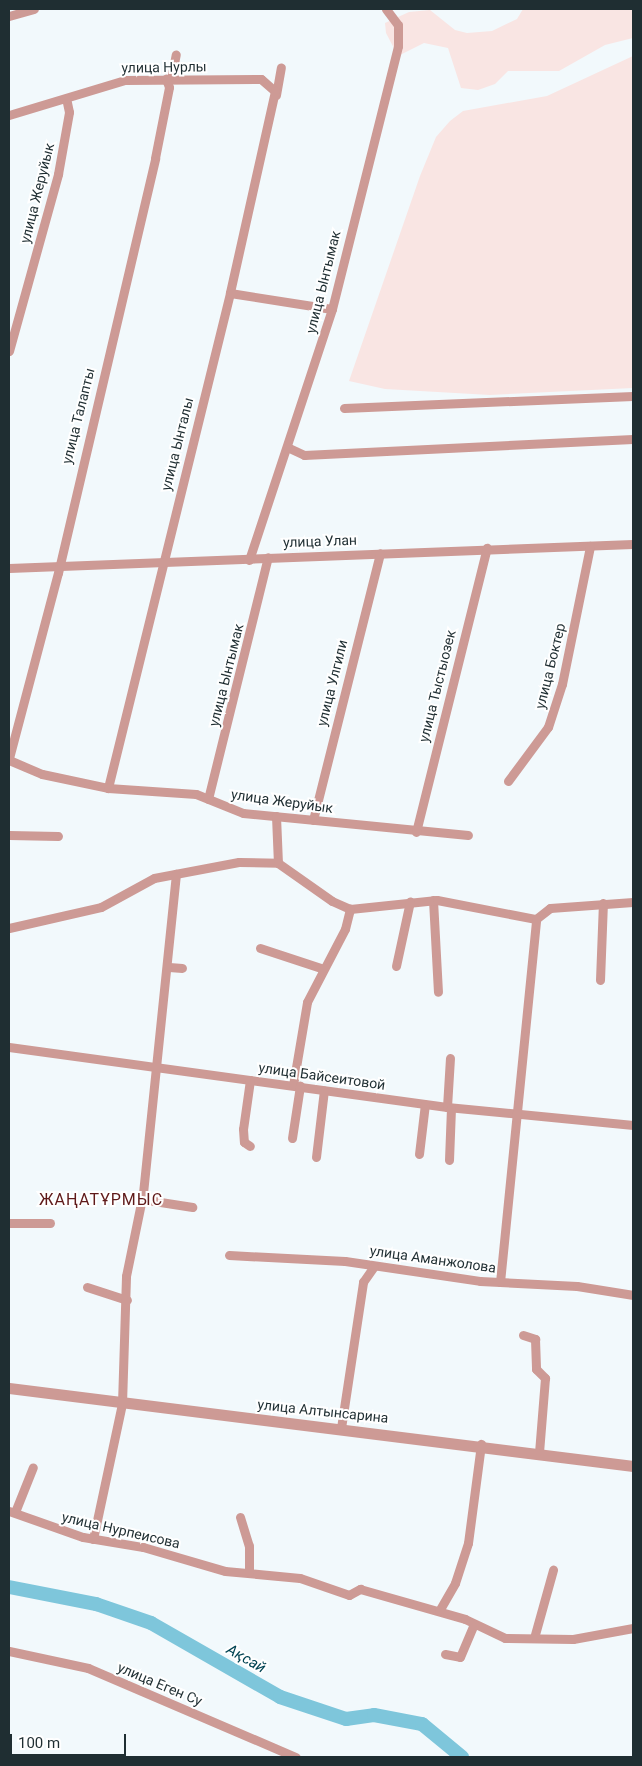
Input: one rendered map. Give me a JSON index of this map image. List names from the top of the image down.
{
  "streets": {
    "street": [
      "улица Нурлы",
      "улица Жеруйык",
      "улица Ынтымак",
      "улица Талапты",
      "улица Ынталы",
      "улица Улан",
      "улица Боктер",
      "улица Улгили",
      "улица Тыстыозек",
      "улица Байсеитовой",
      "улица Аманжолова",
      "улица Алтынсарина",
      "улица Нурпеисова",
      "улица Еген Су"
    ]
  },
  "crossings": [
    ["улица Нурлы", "улица Жеруйык"],
    ["улица Нурлы", "улица Талапты"],
    ["улица Нурлы", "улица Ынталы"],
    ["улица Жеруйык", "улица Ынтымак"],
    ["улица Жеруйык", "улица Талапты"],
    ["улица Жеруйык", "улица Ынталы"],
    ["улица Жеруйык", "улица Улгили"],
    ["улица Жеруйык", "улица Тыстыозек"],
    ["улица Ынтымак", "улица Улан"],
    ["улица Талапты", "улица Улан"],
    ["улица Ынталы", "улица Улан"],
    ["улица Улан", "улица Боктер"],
    ["улица Улан", "улица Улгили"],
    ["улица Улан", "улица Тыстыозек"]
  ],
  "districts": ["ЖАҢАТҰРМЫС"],
  "water": ["Ақсай"],
  "scale_bar": "100 m"
}
